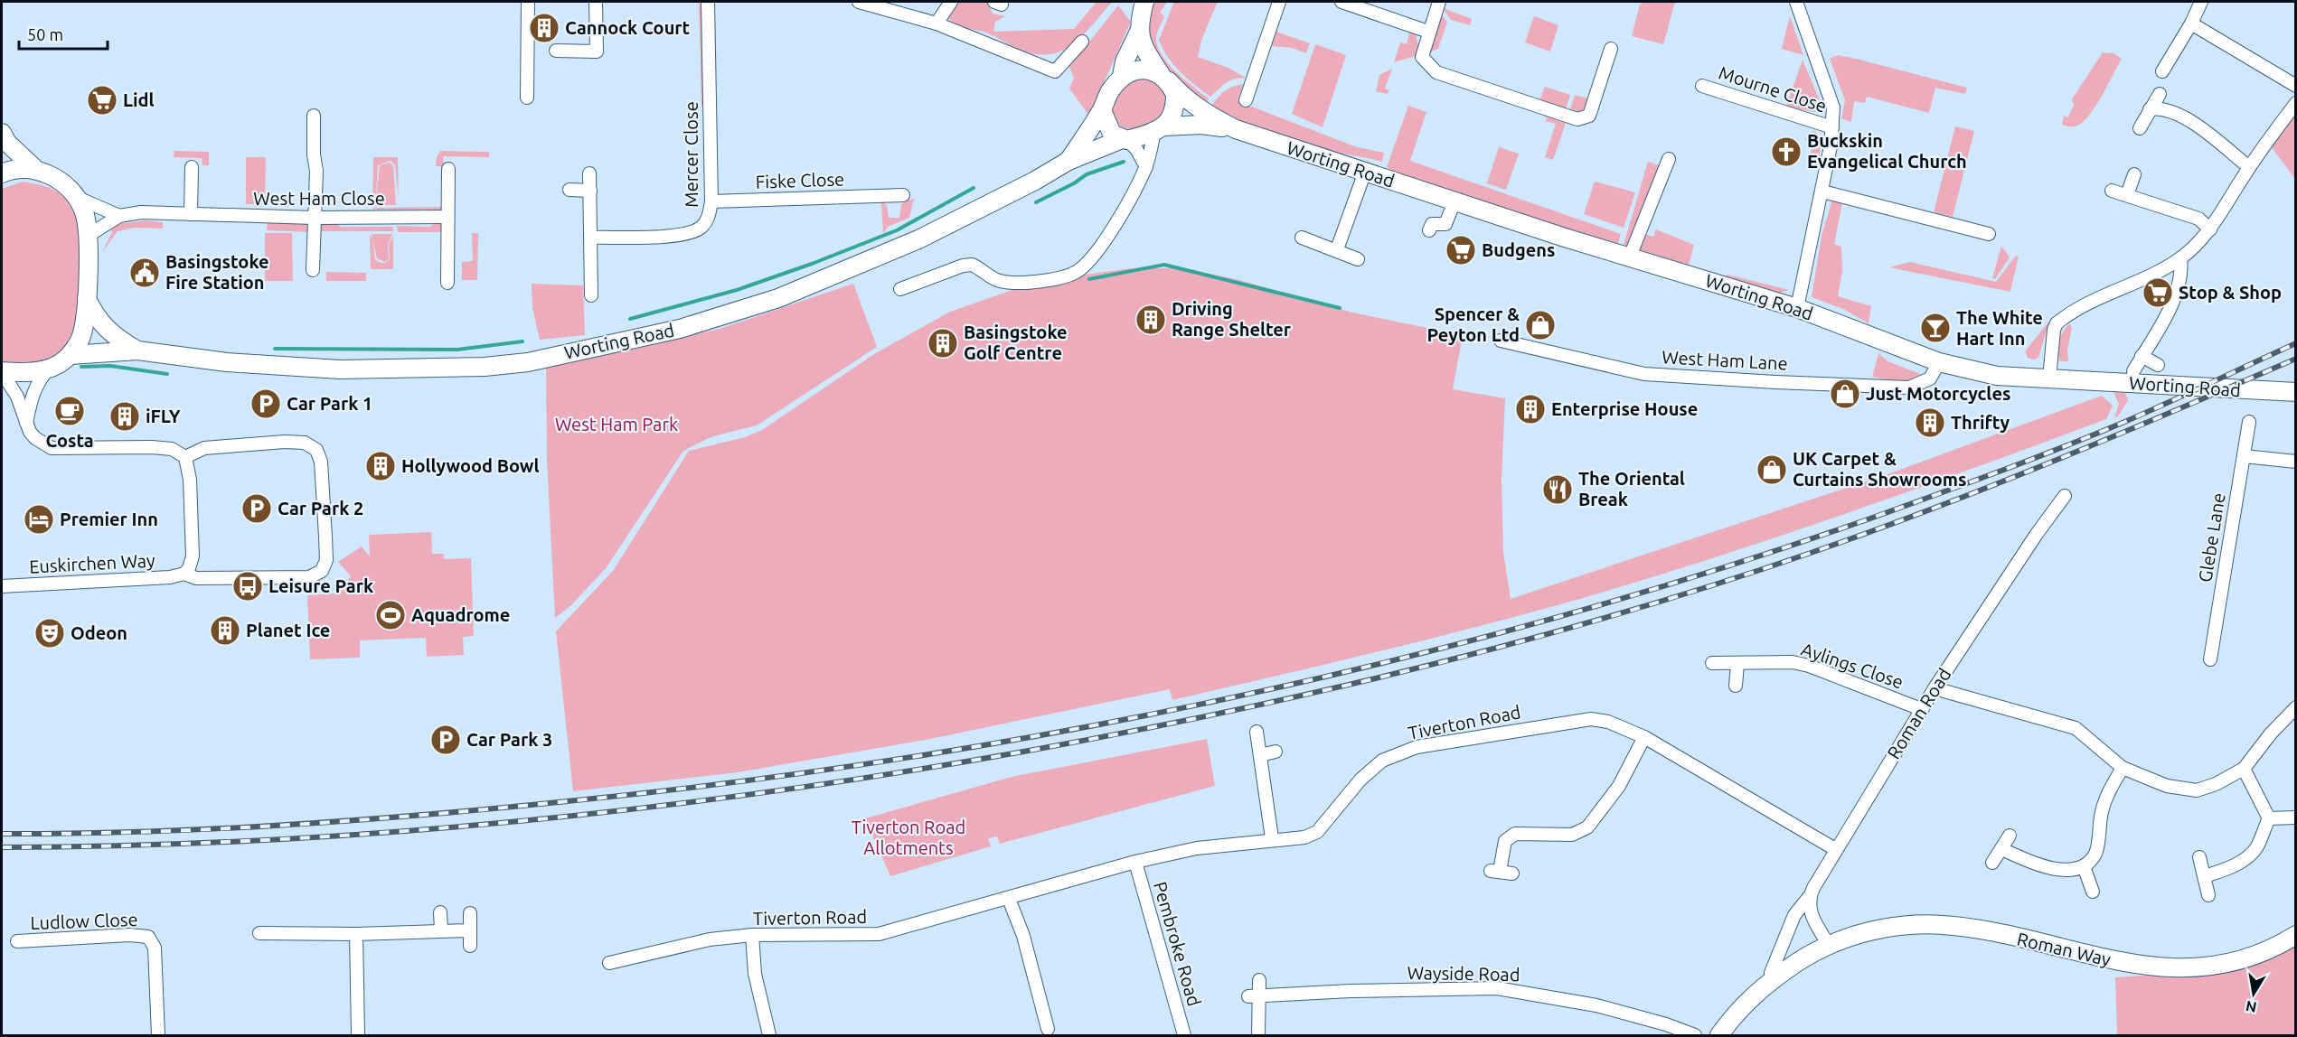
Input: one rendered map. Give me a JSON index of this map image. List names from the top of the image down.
{
  "streets": {
    "main road": ["Worting Road", "Roman Way"],
    "street": [
      "Mourne Close",
      "Mercer Close",
      "Fiske Close",
      "West Ham Close",
      "West Ham Lane",
      "Glebe Lane",
      "Euskirchen Way",
      "Aylings Close",
      "Roman Road",
      "Tiverton Road",
      "Ludlow Close",
      "Pembroke Road",
      "Wayside Road"
    ]
  },
  "crossings": [
    ["Mercer Close", "Fiske Close"],
    ["Worting Road", "West Ham Lane"],
    ["Aylings Close", "Roman Road"],
    ["Roman Road", "Tiverton Road"],
    ["Tiverton Road", "Pembroke Road"]
  ],
  "parks": ["West Ham Park", "Tiverton Road Allotments"],
  "places": {
    "building": [
      "Cannock Court",
      "Driving Range Shelter",
      "Basingstoke Golf Centre",
      "Enterprise House",
      "iFLY",
      "Thrifty",
      "Hollywood Bowl",
      "Planet Ice"
    ],
    "supermarket": ["Lidl", "Budgens", "Stop & Shop"],
    "church": ["Buckskin Evangelical Church"],
    "public building": ["Basingstoke Fire Station"],
    "shop": ["Spencer & Peyton Ltd", "Just Motorcycles", "UK Carpet & Curtains Showrooms"],
    "bar": ["The White Hart Inn"],
    "parking": ["Car Park 1", "Car Park 2", "Car Park 3"],
    "cafe": ["Costa"],
    "restaurant": ["The Oriental Break"],
    "hotel": ["Premier Inn"],
    "bus stop": ["Leisure Park"],
    "sports": ["Aquadrome"],
    "theatre": ["Odeon"]
  },
  "scale_bar": "50 m",
  "north": "bottom"
}
